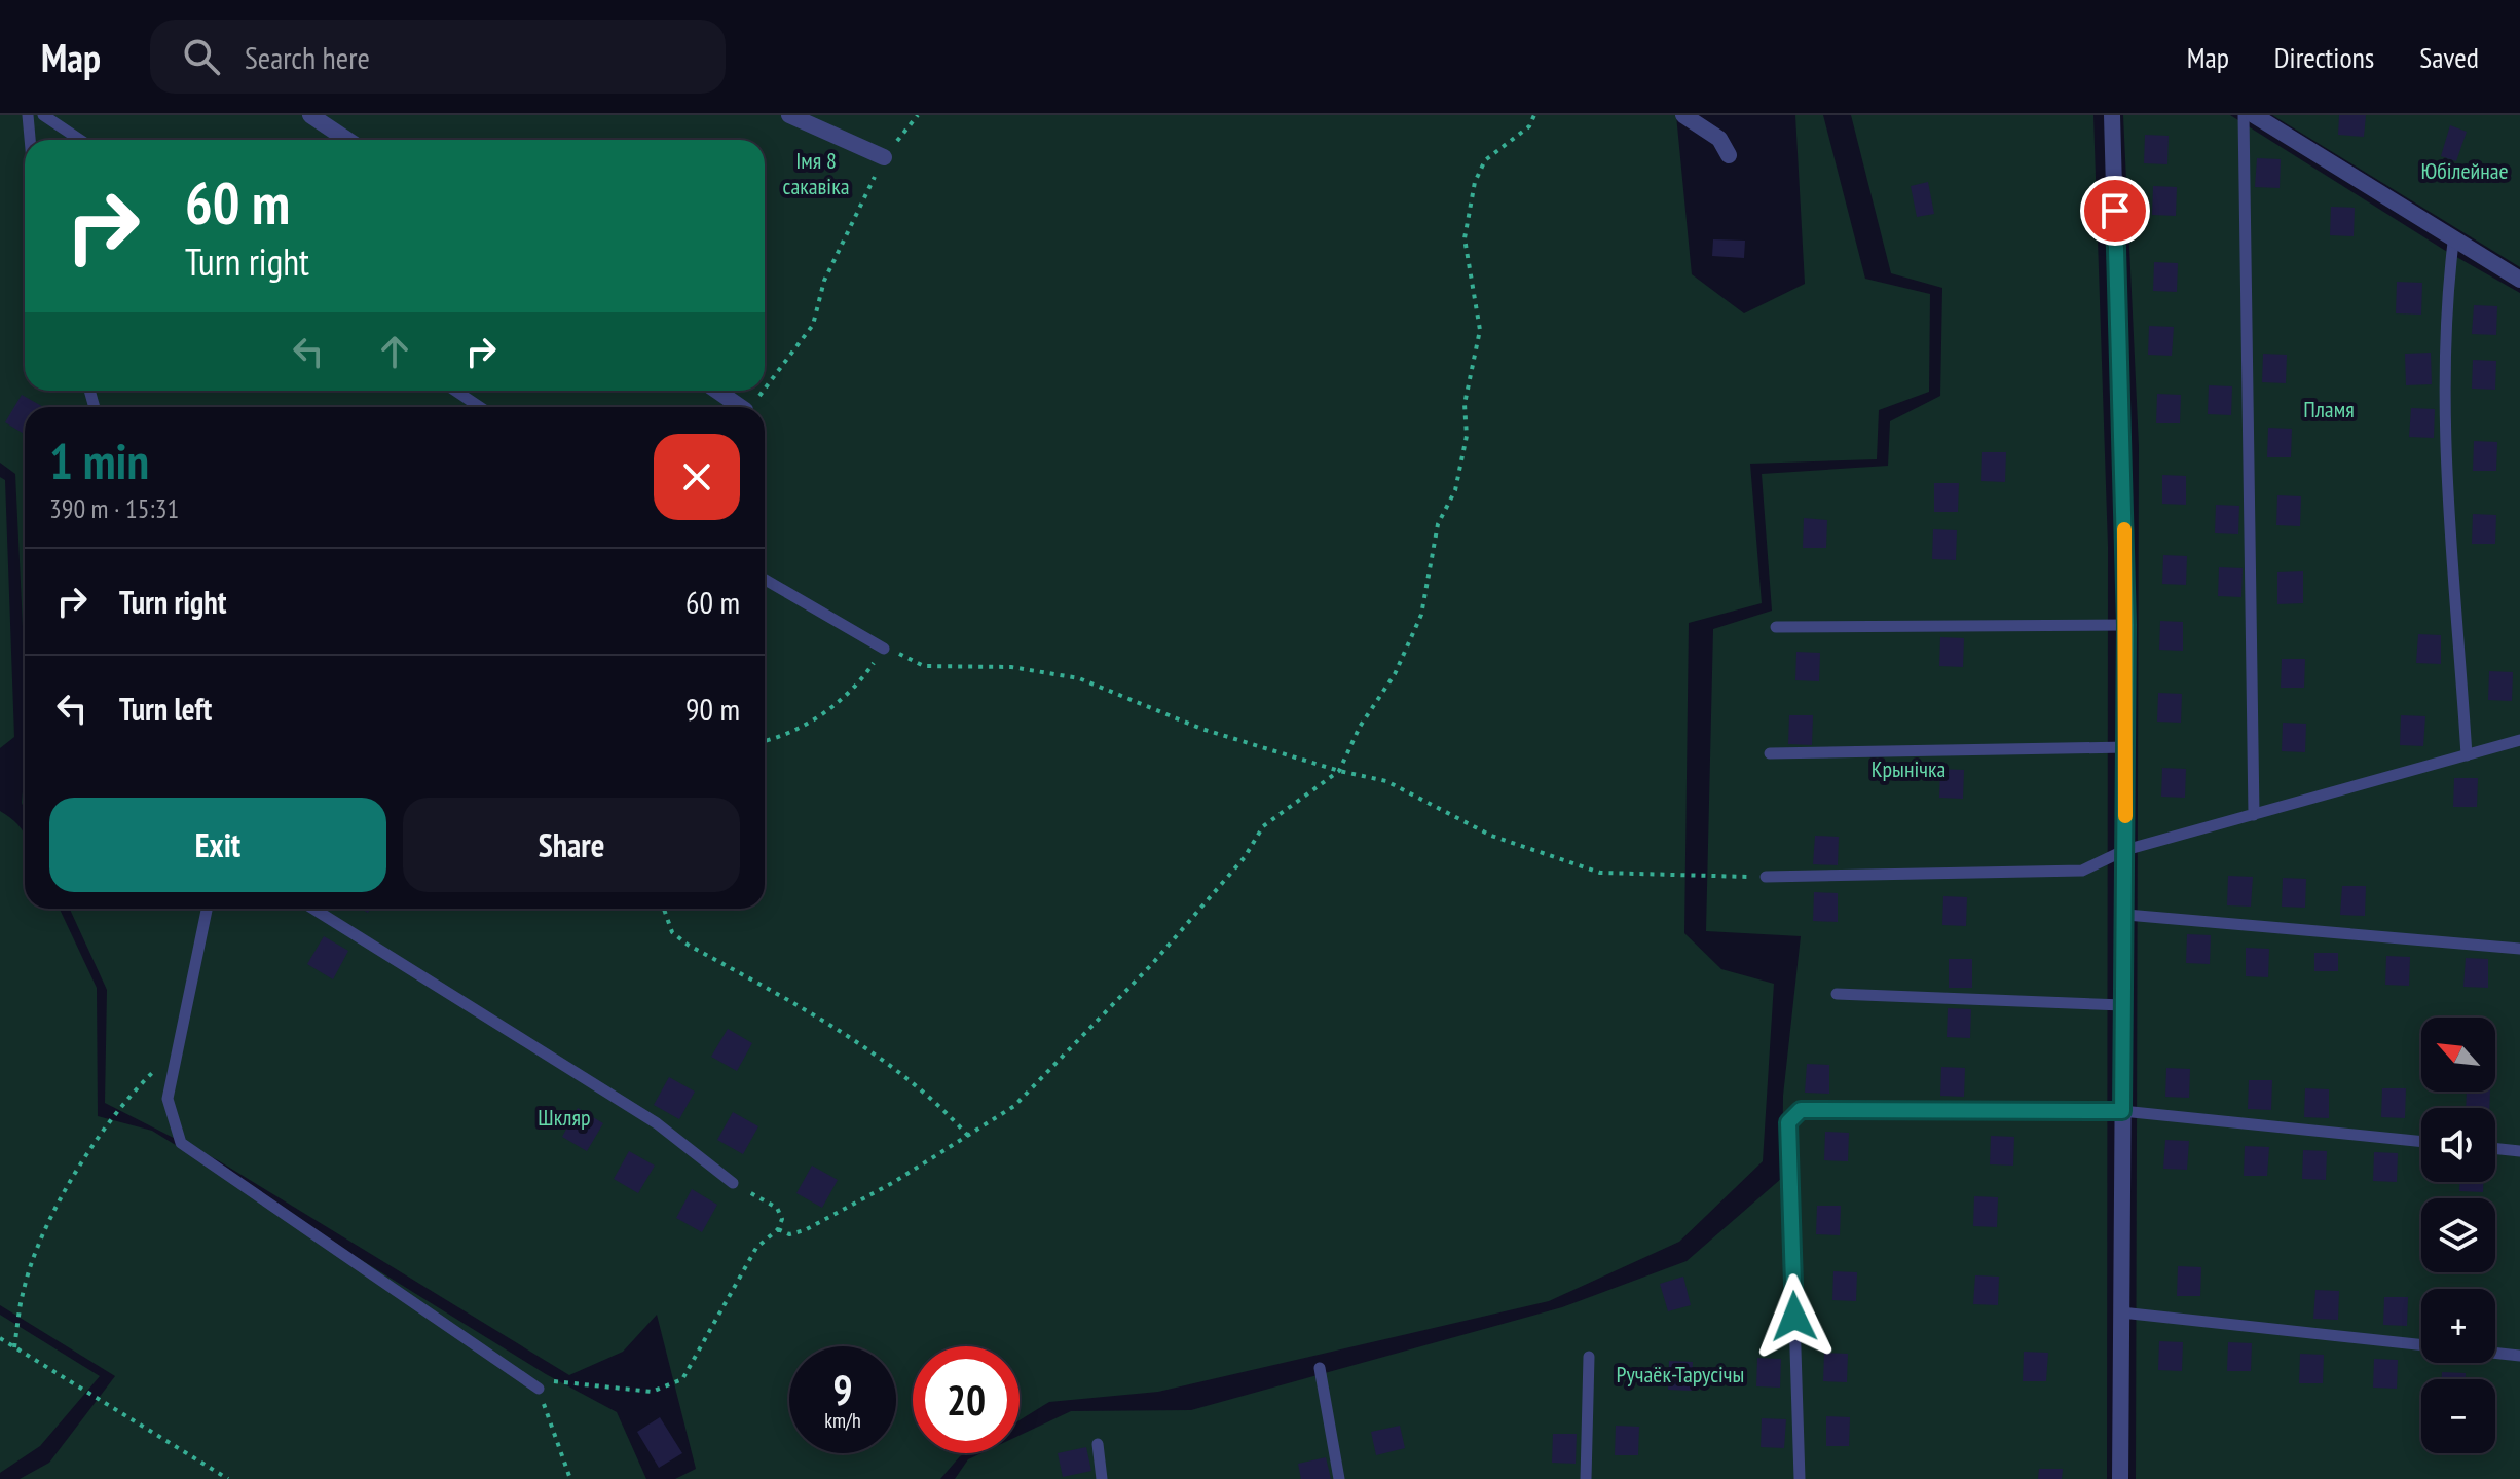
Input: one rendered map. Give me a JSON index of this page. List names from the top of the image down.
{
  "parks": [
    "Імя 8 сакавіка",
    "Юбілейнае",
    "Пламя",
    "Крынічка",
    "Шкляр",
    "Ручаёк-Тарусічы"
  ],
  "north": "top left",
  "page": {
    "header": "Map",
    "search": "Search here",
    "nav": ["Map", "Directions", "Saved"],
    "turn": ["60 m", "Turn right"],
    "heading": ["1 min", "390 m · 15:31"],
    "list": [
      {
        "name": "Turn right",
        "value": "60 m"
      },
      {
        "name": "Turn left",
        "value": "90 m"
      }
    ],
    "buttons": ["Exit", "Share"],
    "map_buttons": ["+", "−"],
    "speed": "9 km/h",
    "limit": "20"
  }
}
